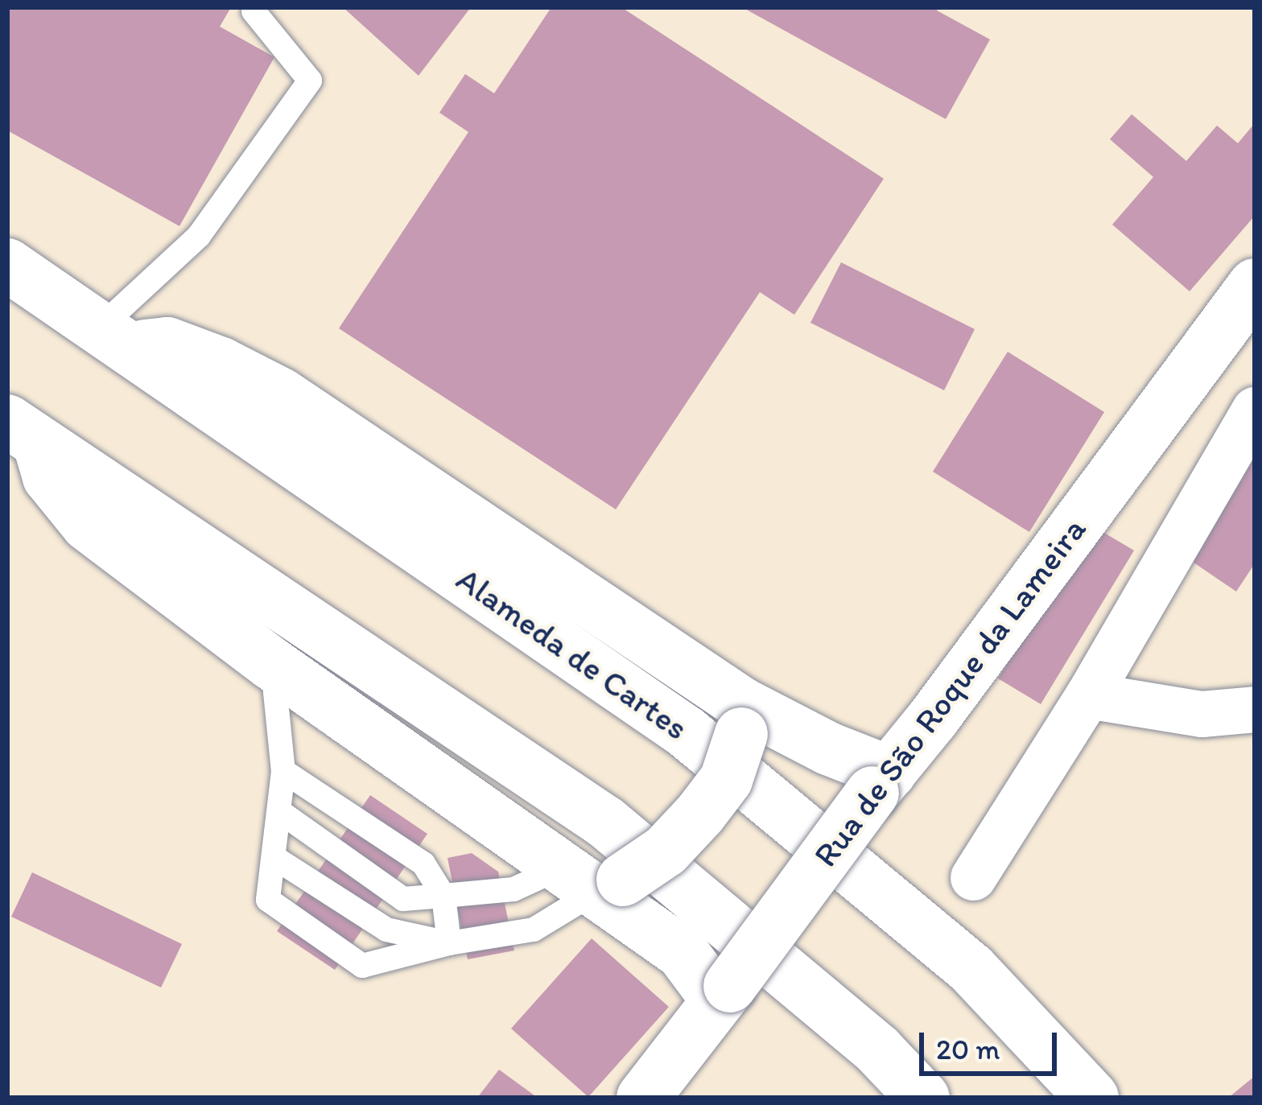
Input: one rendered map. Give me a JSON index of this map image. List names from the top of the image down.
{
  "streets": {
    "main road": ["Alameda de Cartes", "Rua de São Roque da Lameira"]
  },
  "scale_bar": "20 m"
}
